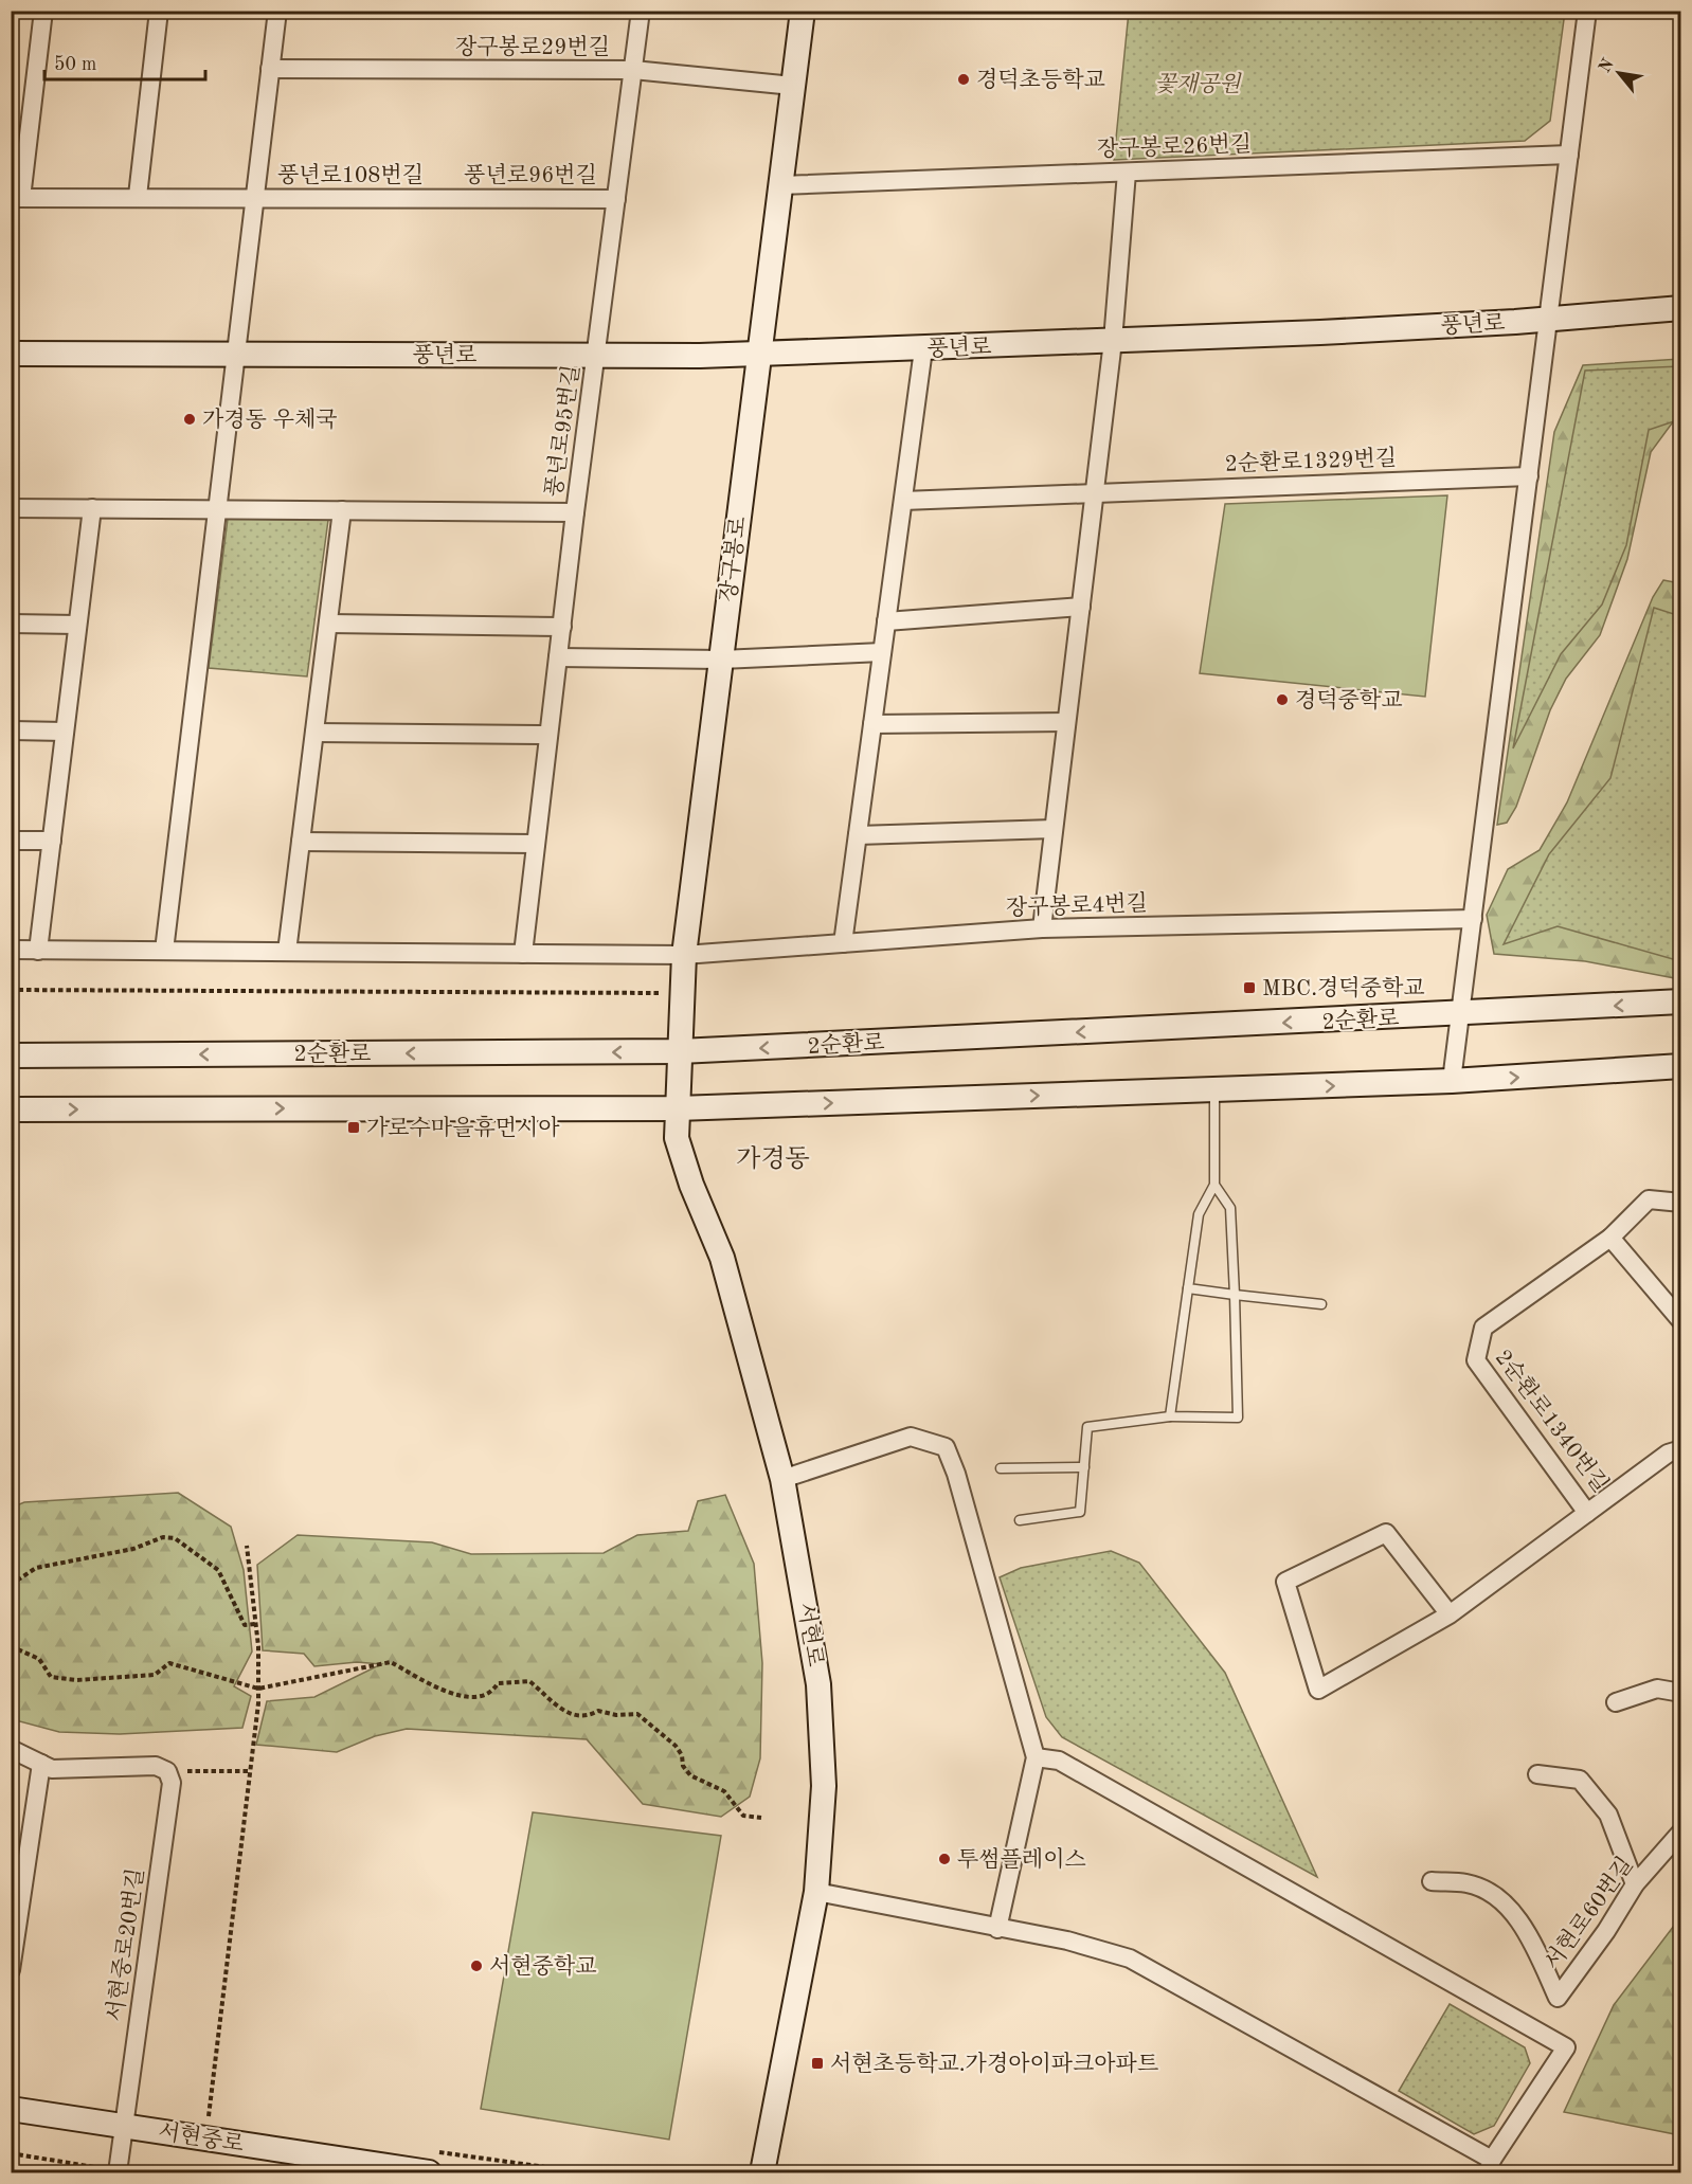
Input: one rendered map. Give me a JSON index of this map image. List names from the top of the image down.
{
  "streets": {
    "street": [
      "장구봉로29번길",
      "장구봉로26번길",
      "풍년로108번길",
      "풍년로96번길",
      "풍년로",
      "풍년로95번길",
      "2순환로1329번길",
      "장구봉로",
      "장구봉로4번길",
      "2순환로",
      "2순환로1340번길",
      "서현로",
      "서현로60번길",
      "서현중로20번길",
      "서현중로"
    ]
  },
  "crossings": [
    ["장구봉로29번길", "풍년로108번길"],
    ["장구봉로29번길", "풍년로96번길"],
    ["장구봉로29번길", "장구봉로"],
    ["장구봉로26번길", "장구봉로"],
    ["풍년로108번길", "풍년로96번길"],
    ["풍년로108번길", "풍년로"],
    ["풍년로96번길", "풍년로"],
    ["풍년로96번길", "풍년로95번길"],
    ["풍년로", "풍년로95번길"],
    ["풍년로", "장구봉로"],
    ["풍년로95번길", "장구봉로4번길"],
    ["장구봉로", "장구봉로4번길"],
    ["장구봉로", "2순환로"],
    ["장구봉로", "서현로"],
    ["서현중로20번길", "서현중로"]
  ],
  "districts": ["가경동"],
  "parks": ["꽃재공원"],
  "places": {
    "other": [
      "경덕초등학교",
      "가경동 우체국",
      "경덕중학교",
      "투썸플레이스",
      "서현중학교"
    ],
    "transit": ["MBC.경덕중학교", "가로수마을휴먼시아", "서현초등학교.가경아이파크아파트"]
  },
  "scale_bar": "50 m",
  "north": "top left"
}
